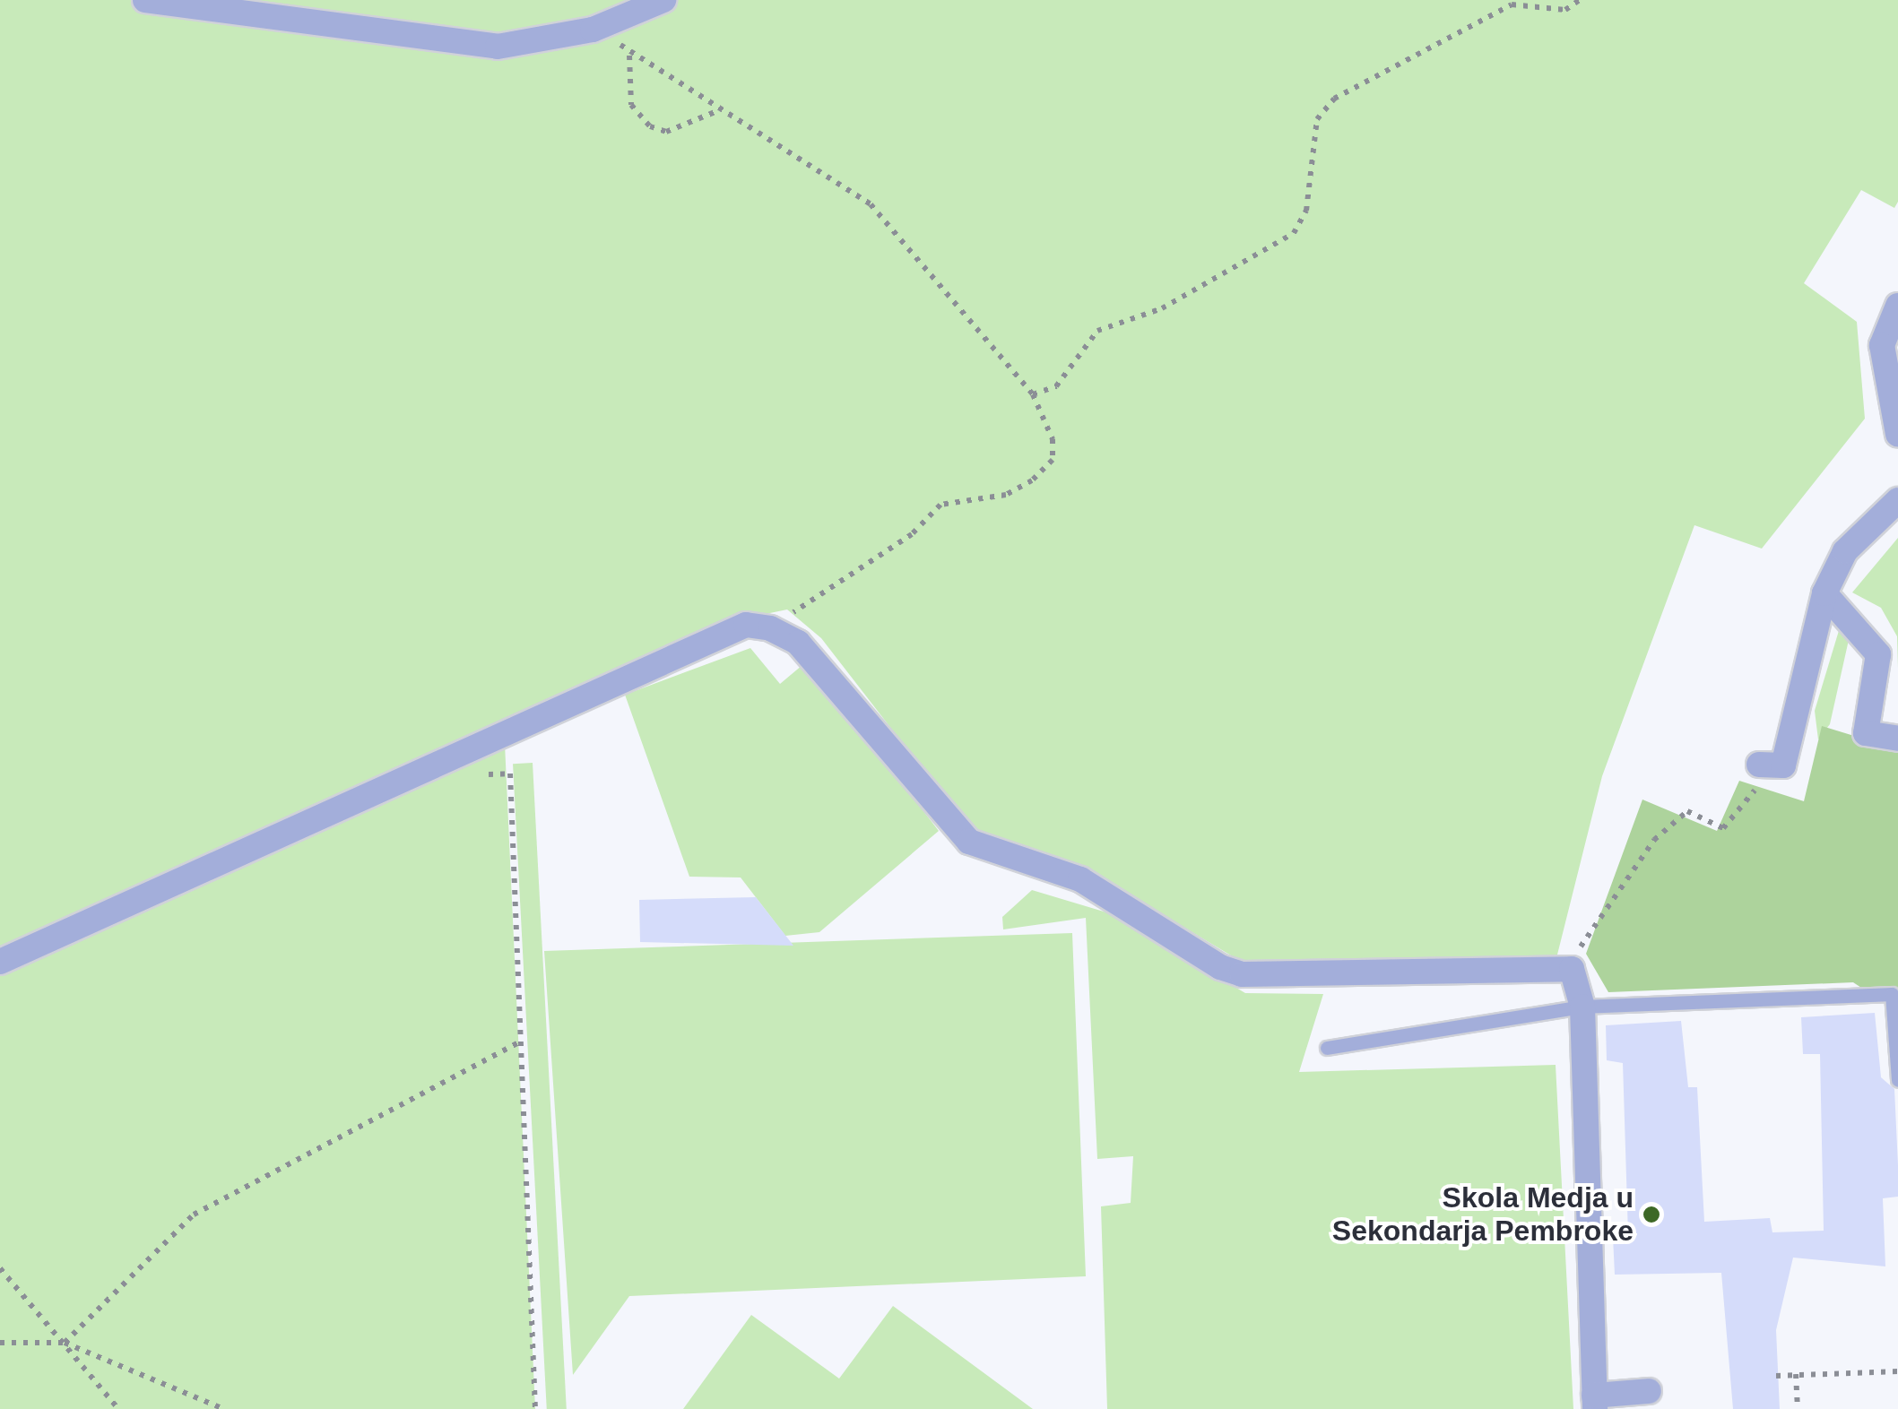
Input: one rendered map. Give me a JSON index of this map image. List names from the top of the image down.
{
  "places": ["Skola Medja u Sekondarja Pembroke"]
}
